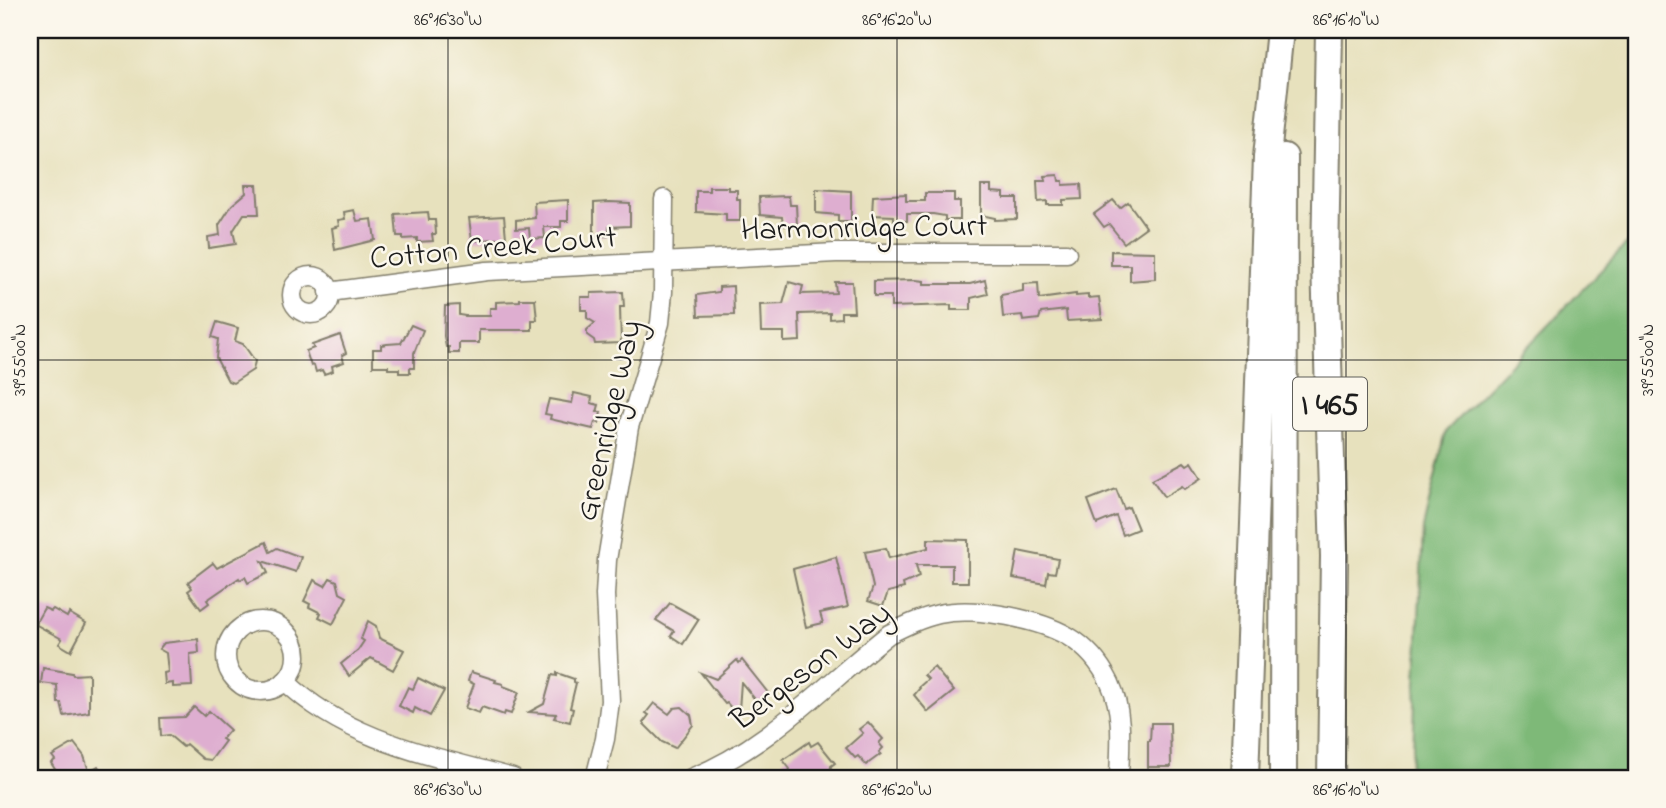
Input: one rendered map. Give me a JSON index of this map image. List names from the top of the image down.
{
  "streets": {
    "highway": ["I 465"],
    "street": [
      "Harmonridge Court",
      "Cotton Creek Court",
      "Greenridge Way",
      "Bergeson Way"
    ]
  },
  "crossings": [
    ["Harmonridge Court", "Cotton Creek Court"],
    ["Harmonridge Court", "Greenridge Way"],
    ["Cotton Creek Court", "Greenridge Way"]
  ],
  "coordinates": [
    "86°16'30\"W",
    "86°16'20\"W",
    "86°16'10\"W",
    "39°55'00\"N"
  ]
}
